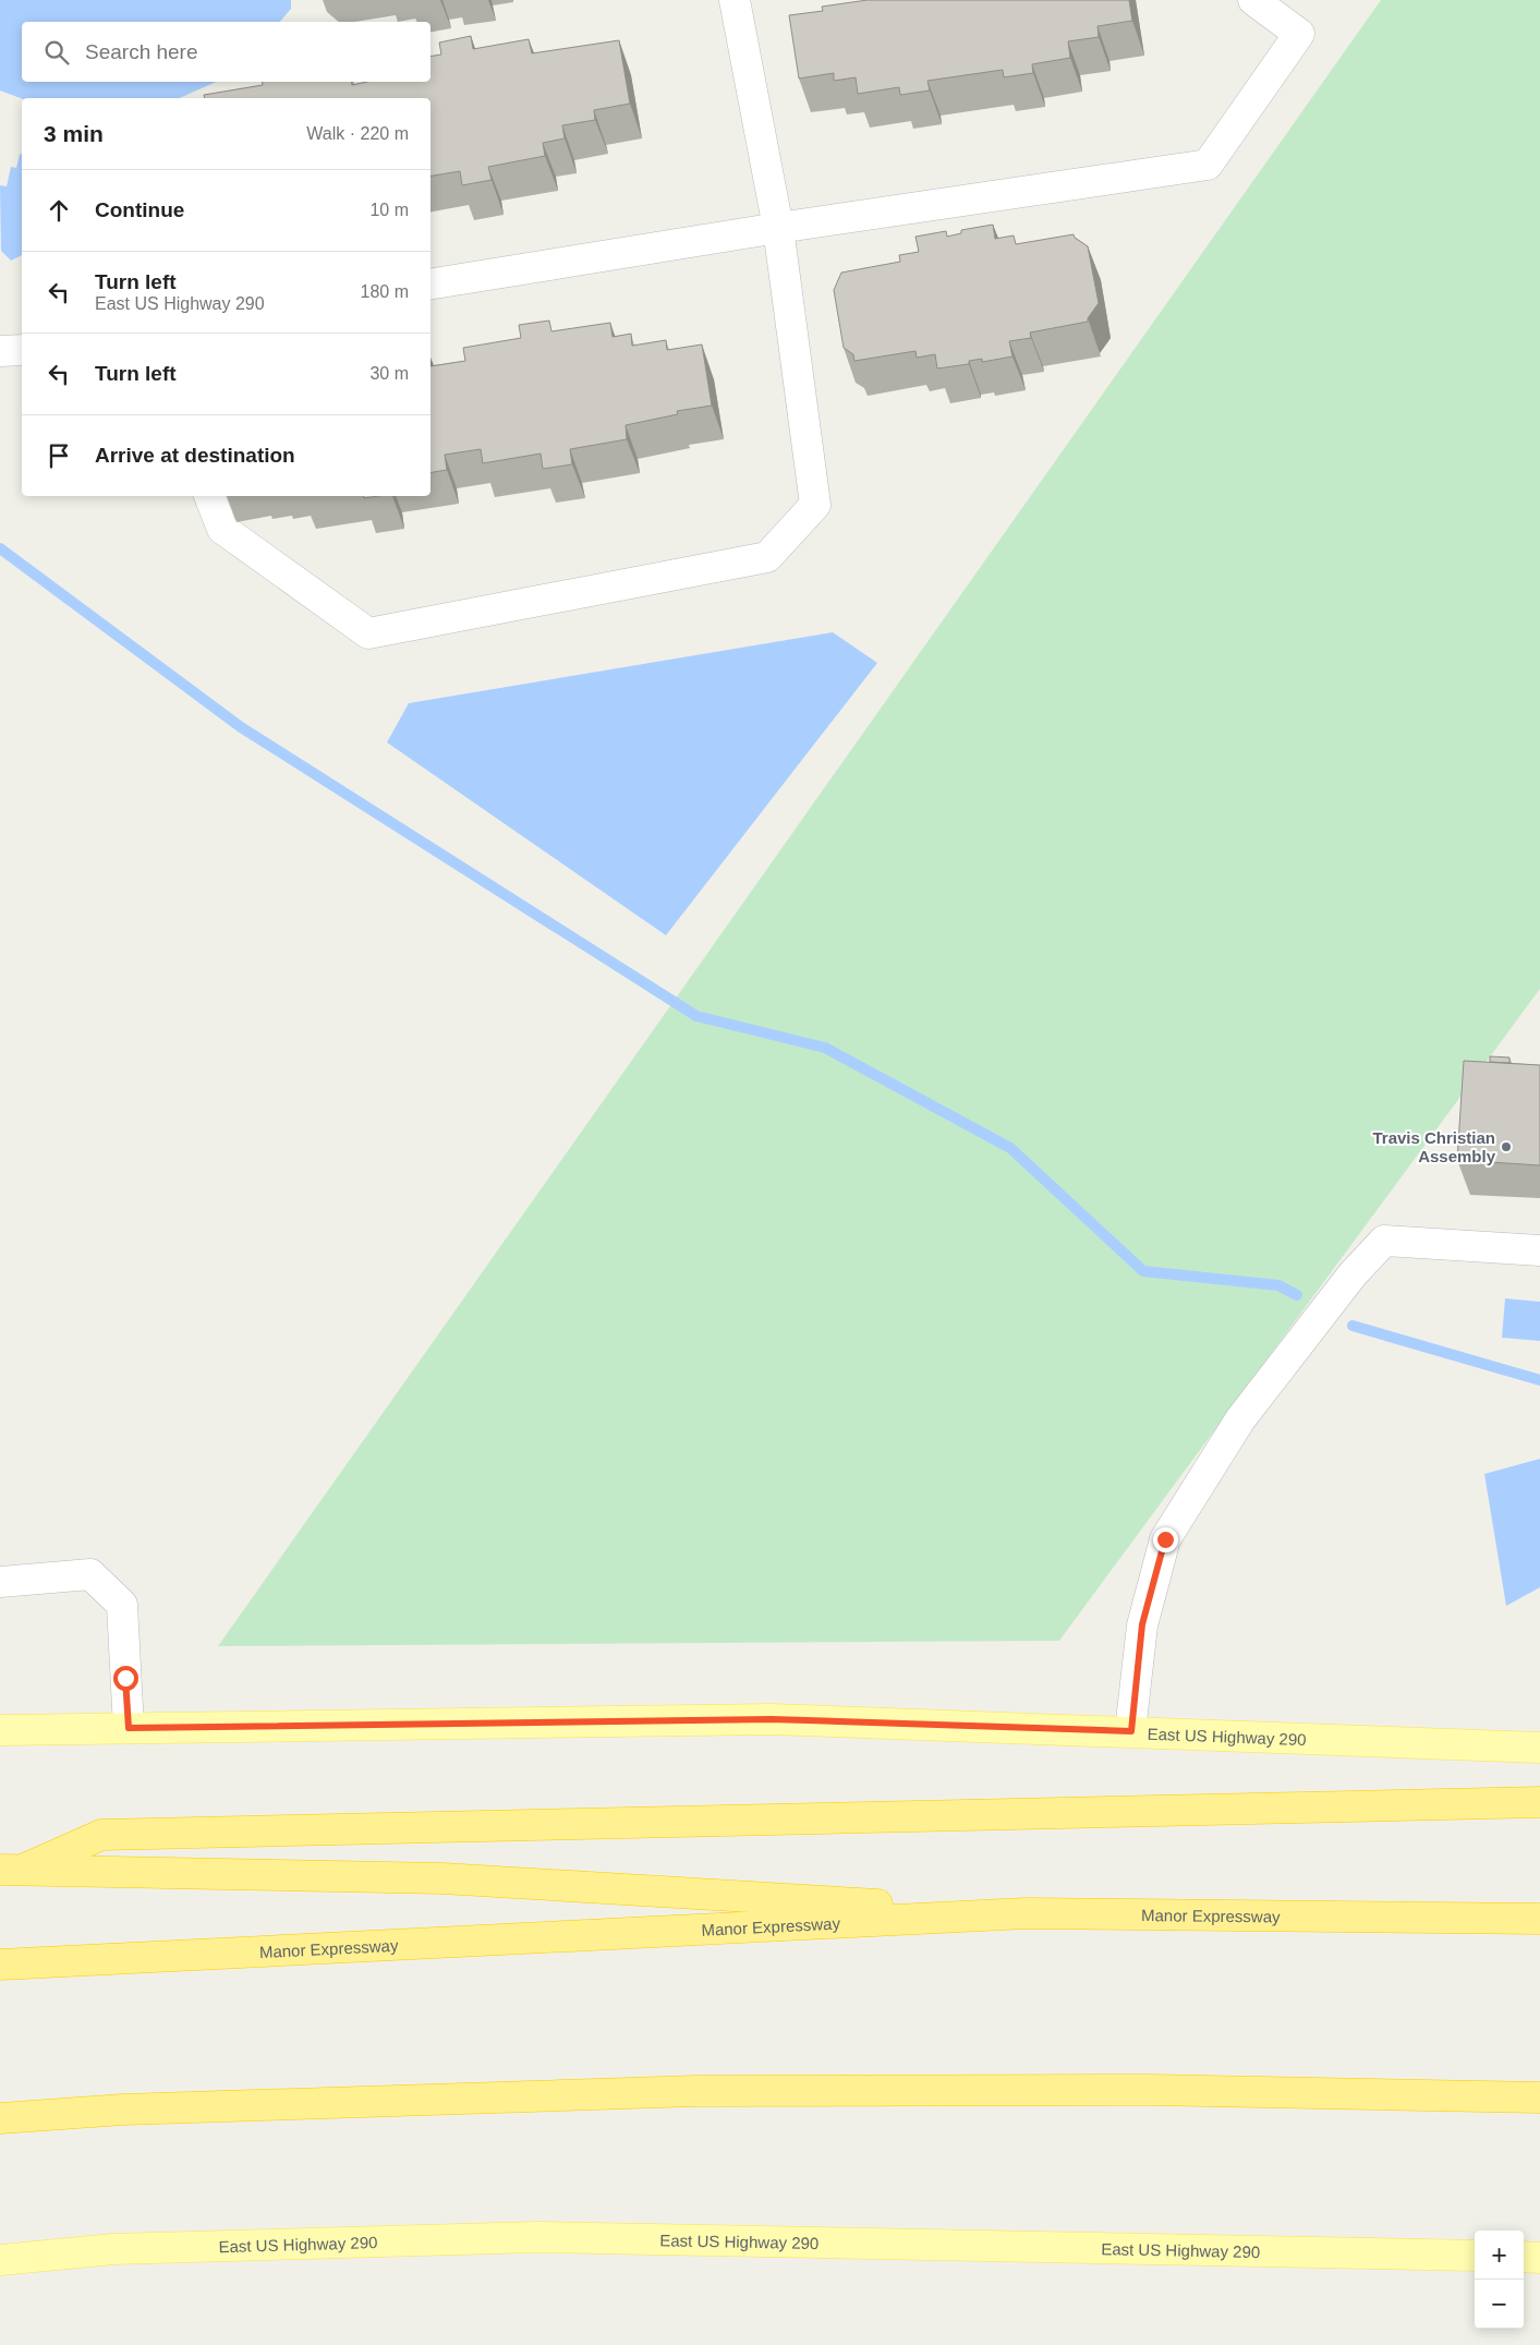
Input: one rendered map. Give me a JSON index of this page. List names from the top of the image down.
{
  "streets": {
    "highway": ["Manor Expressway"],
    "main road": ["East US Highway 290"]
  },
  "places": ["Travis Christian Assembly"],
  "page": {
    "search": "Search here",
    "heading": ["3 min", "Walk · 220 m"],
    "list": [
      ["Continue", "10 m"],
      ["Turn left", "East US Highway 290", "180 m"],
      ["Turn left", "30 m"],
      "Arrive at destination"
    ],
    "map_buttons": ["+", "−"]
  }
}
